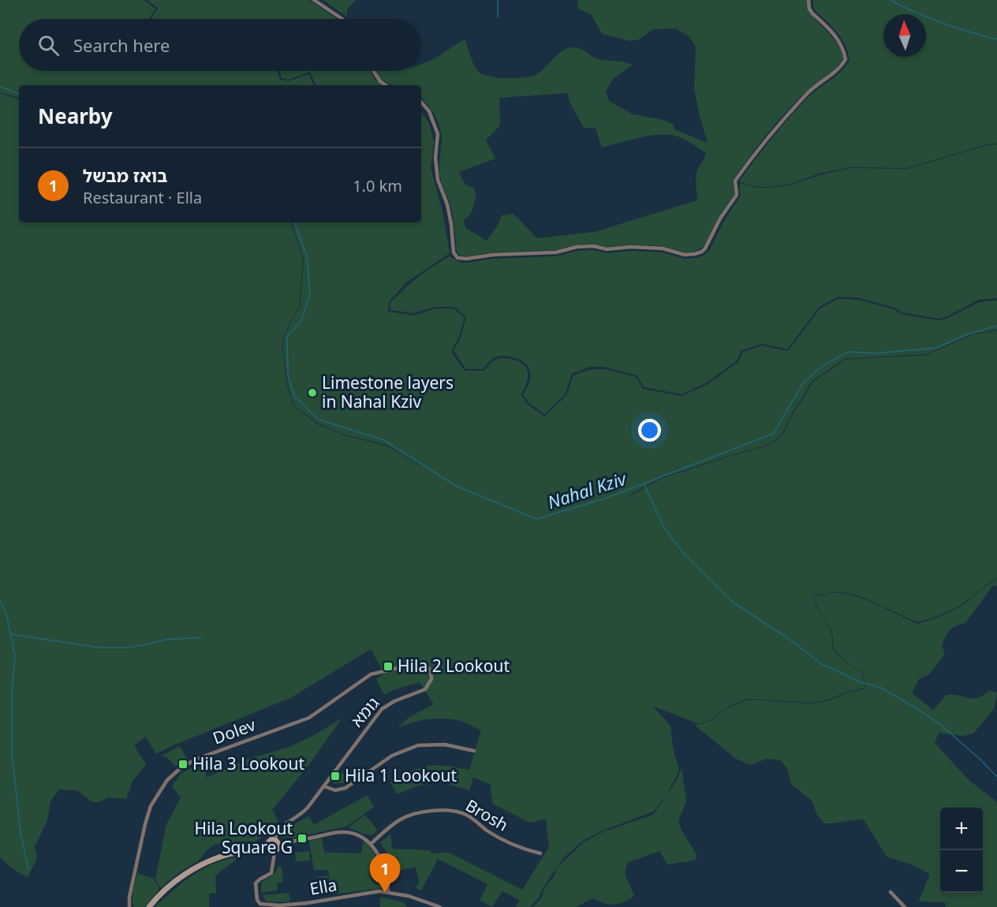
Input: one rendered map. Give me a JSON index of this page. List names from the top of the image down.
{
  "streets": {
    "street": [
      "גומא",
      "Dolev",
      "Brosh",
      "Ella"
    ]
  },
  "crossings": [
    ["גומא", "Dolev"]
  ],
  "water": ["Nahal Kziv"],
  "places": {
    "other": ["Limestone layers in Nahal Kziv"],
    "transit": [
      "Hila 2 Lookout",
      "Hila 3 Lookout",
      "Hila 1 Lookout",
      "Hila Lookout Square G"
    ]
  },
  "north": "top",
  "page": {
    "search": "Search here",
    "heading": "Nearby",
    "list": [
      {
        "mark": "1",
        "name": "בואז מבשל",
        "note": "Restaurant · Ella",
        "value": "1.0 km"
      }
    ],
    "map_buttons": ["+", "−"],
    "pins": "1"
  }
}
